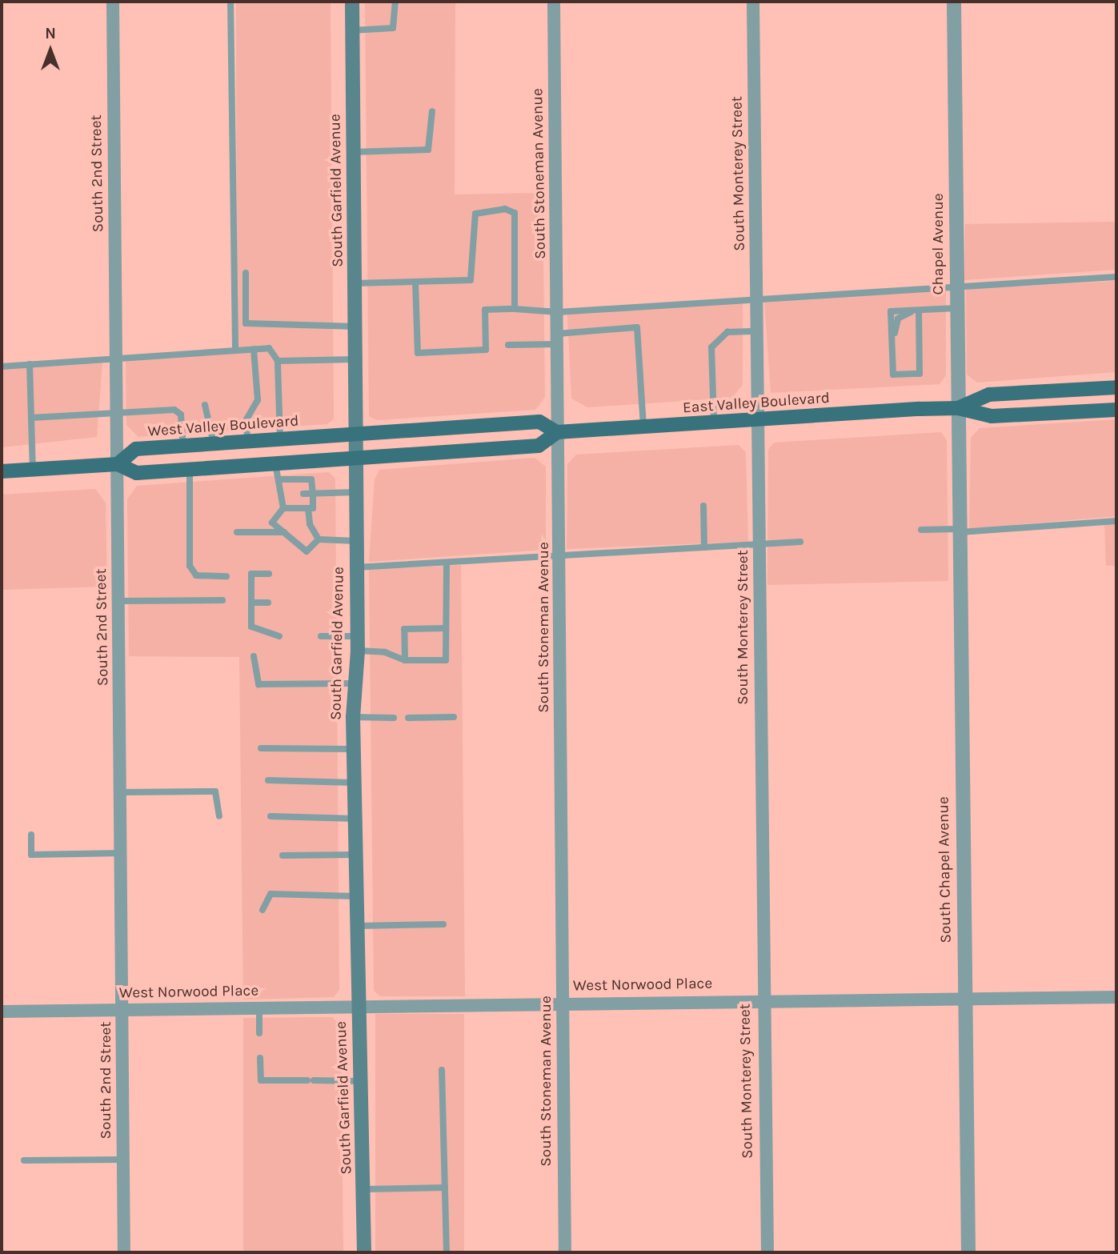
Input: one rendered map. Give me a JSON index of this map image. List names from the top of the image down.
{
  "streets": {
    "main road": ["South Garfield Avenue", "East Valley Boulevard", "West Valley Boulevard"],
    "street": [
      "South 2nd Street",
      "South Stoneman Avenue",
      "South Monterey Street",
      "Chapel Avenue",
      "South Chapel Avenue",
      "West Norwood Place"
    ]
  },
  "crossings": [
    ["South 2nd Street", "West Valley Boulevard"],
    ["South 2nd Street", "West Norwood Place"],
    ["South Stoneman Avenue", "East Valley Boulevard"],
    ["South Stoneman Avenue", "West Norwood Place"],
    ["South Monterey Street", "East Valley Boulevard"],
    ["South Monterey Street", "West Norwood Place"],
    ["South Garfield Avenue", "East Valley Boulevard"],
    ["South Garfield Avenue", "West Valley Boulevard"],
    ["South Garfield Avenue", "West Norwood Place"],
    ["Chapel Avenue", "East Valley Boulevard"],
    ["Chapel Avenue", "South Chapel Avenue"],
    ["East Valley Boulevard", "West Valley Boulevard"],
    ["South Chapel Avenue", "West Norwood Place"]
  ],
  "north": "top"
}
